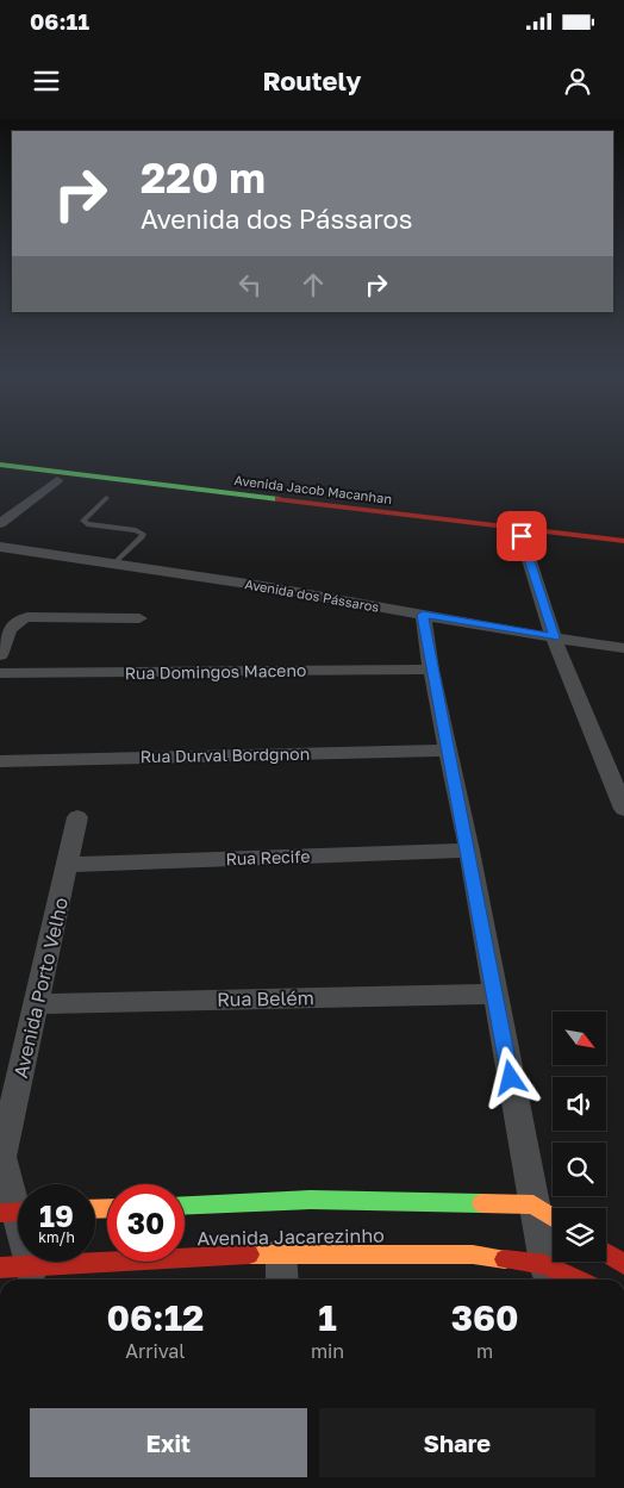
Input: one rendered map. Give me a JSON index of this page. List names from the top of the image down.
{
  "streets": {
    "main road": ["Avenida Jacob Macanhan", "Avenida Jacarezinho"],
    "street": [
      "Avenida dos Pássaros",
      "Rua Domingos Maceno",
      "Rua Durval Bordgnon",
      "Rua Recife",
      "Avenida Porto Velho",
      "Rua Belém"
    ]
  },
  "crossings": [
    ["Rua Recife", "Avenida Porto Velho"],
    ["Avenida Porto Velho", "Rua Belém"],
    ["Avenida Porto Velho", "Avenida Jacarezinho"]
  ],
  "north": "bottom right",
  "page": {
    "status": "06:11",
    "header": "Routely",
    "turn": ["220 m", "Avenida dos Pássaros"],
    "speed": "19 km/h",
    "limit": "30",
    "eta": [
      "06:12",
      "Arrival",
      "1",
      "min",
      "360",
      "m"
    ],
    "buttons": ["Exit", "Share"]
  }
}
